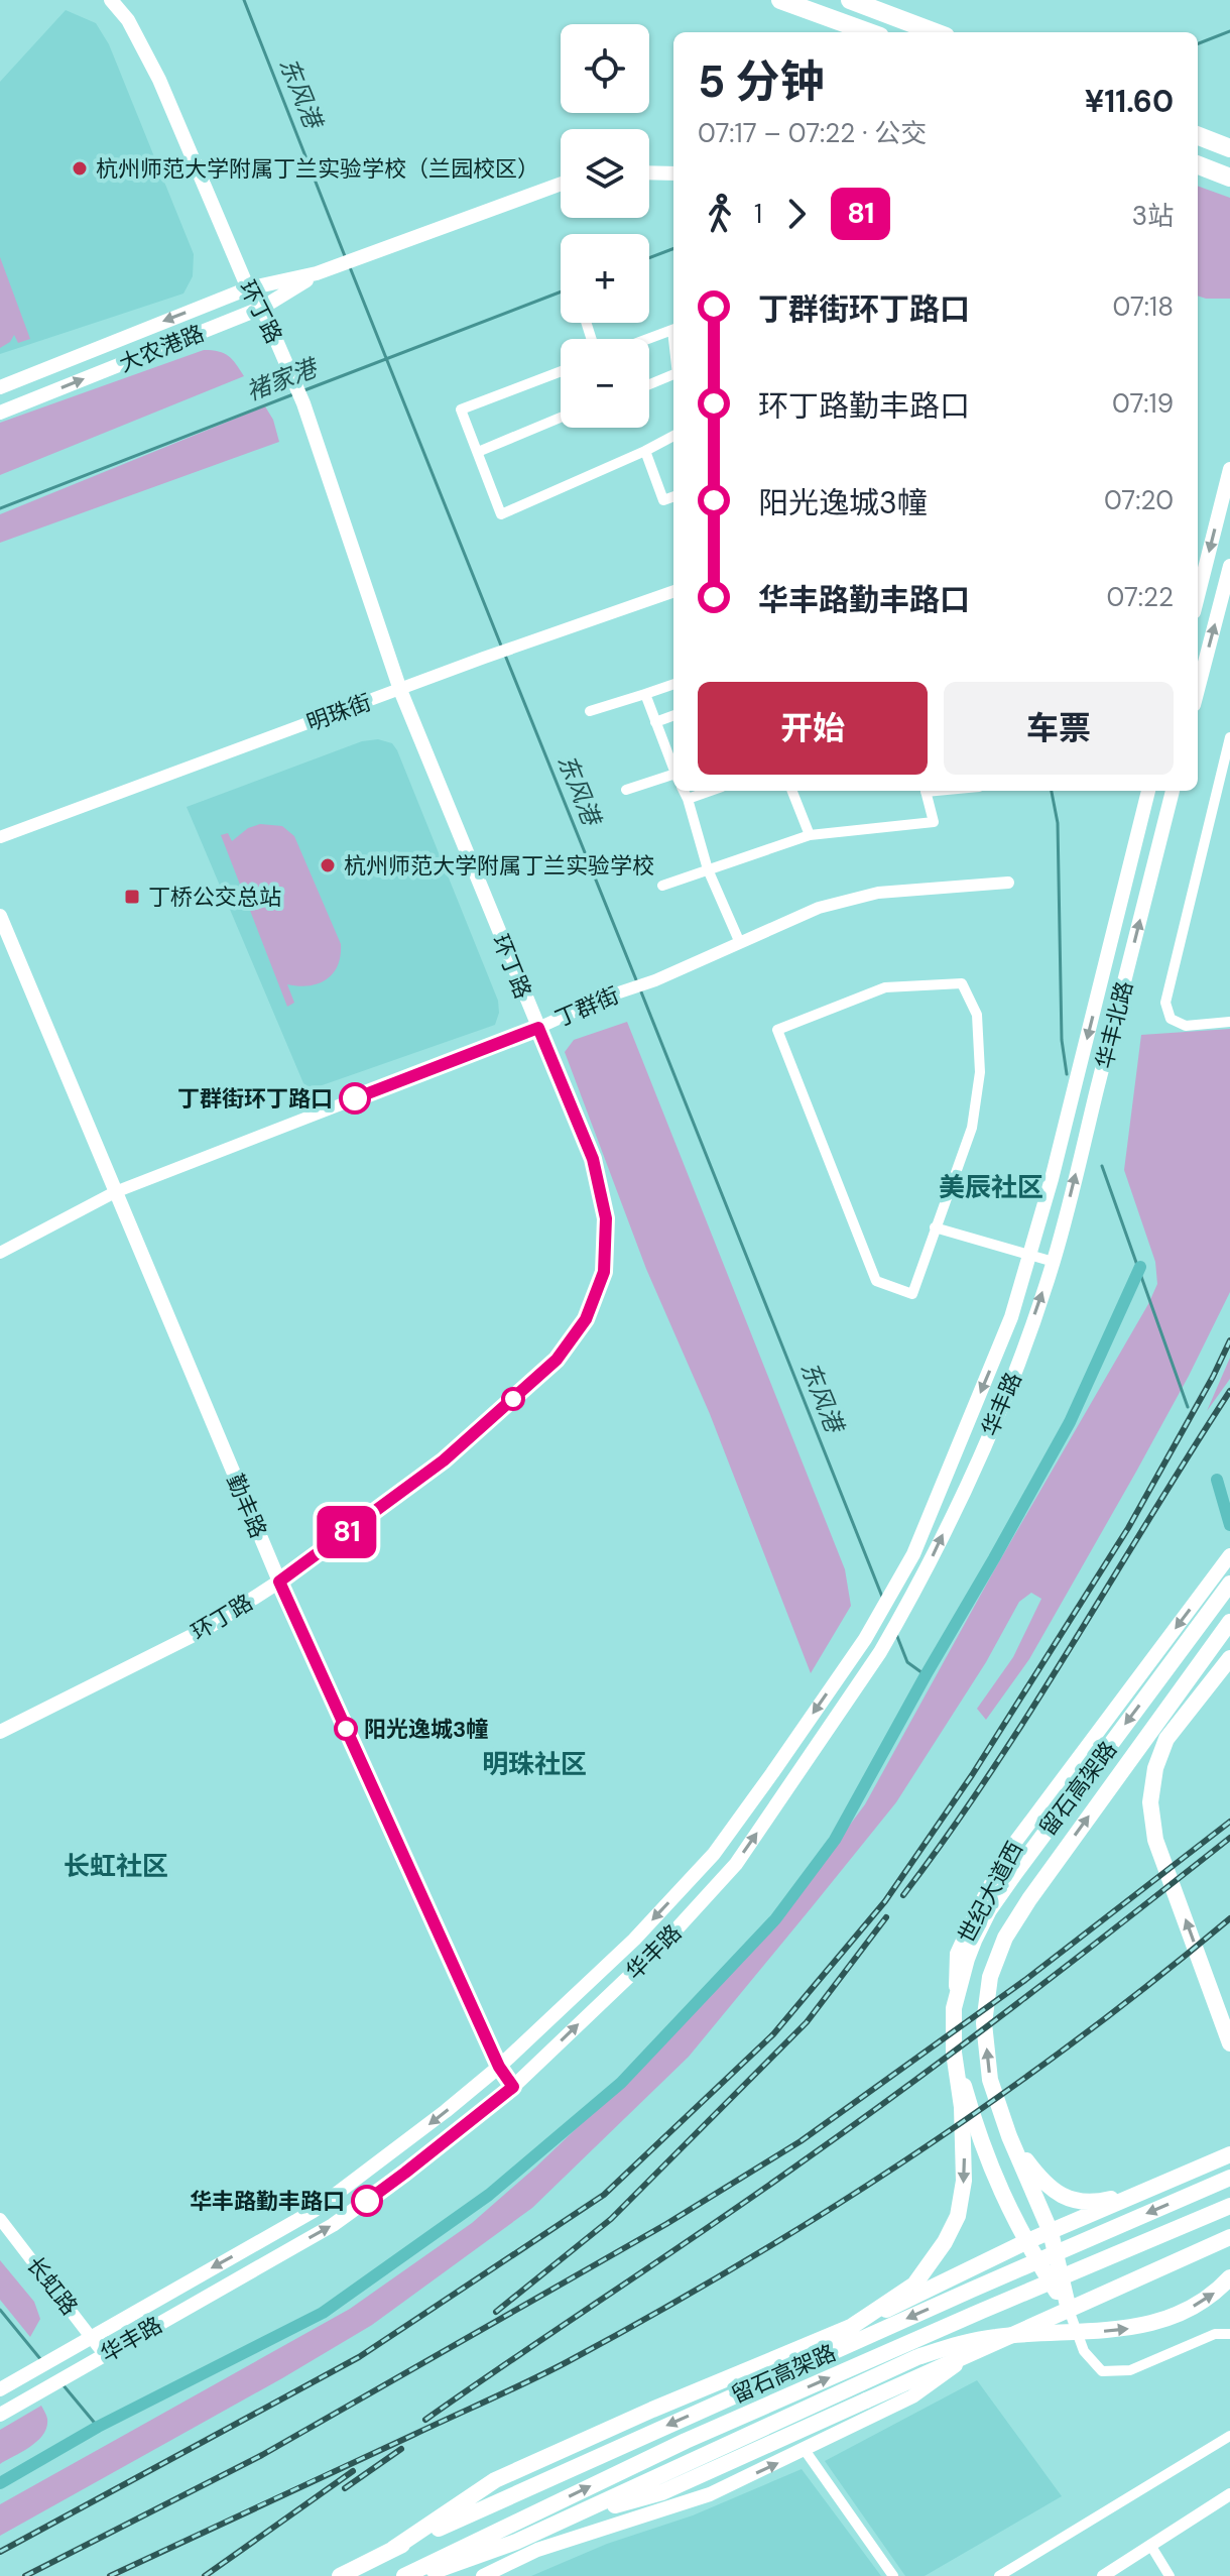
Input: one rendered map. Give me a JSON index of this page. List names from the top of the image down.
{
  "streets": {
    "main road": [
      "环丁路",
      "大农港路",
      "华丰北路",
      "华丰路",
      "勤丰路",
      "留石高架路",
      "世纪大道西"
    ],
    "street": ["明珠街", "丁群街", "长虹路"]
  },
  "crossings": [
    ["环丁路", "大农港路"],
    ["环丁路", "明珠街"],
    ["环丁路", "丁群街"],
    ["环丁路", "勤丰路"],
    ["丁群街", "勤丰路"],
    ["华丰北路", "华丰路"],
    ["华丰路", "勤丰路"],
    ["华丰路", "长虹路"],
    ["留石高架路", "世纪大道西"]
  ],
  "districts": ["美辰社区", "明珠社区", "长虹社区"],
  "water": ["东风港", "褚家港"],
  "places": {
    "other": [
      "杭州师范大学附属丁兰实验学校（兰园校区）",
      "杭州师范大学附属丁兰实验学校",
      "丁群街环丁路口",
      "阳光逸城3幢",
      "华丰路勤丰路口"
    ],
    "transit": ["丁桥公交总站"]
  },
  "lines": ["bus line 81"],
  "page": {
    "on_map": "81",
    "map_buttons": ["+", "−"],
    "heading": ["5 分钟", "07:17 – 07:22 · 公交", "¥11.60"],
    "legs": ["1", "81", "3站"],
    "list": [
      {
        "name": "丁群街环丁路口",
        "value": "07:18"
      },
      {
        "name": "环丁路勤丰路口",
        "value": "07:19"
      },
      {
        "name": "阳光逸城3幢",
        "value": "07:20"
      },
      {
        "name": "华丰路勤丰路口",
        "value": "07:22"
      }
    ],
    "buttons": ["开始", "车票"]
  }
}
